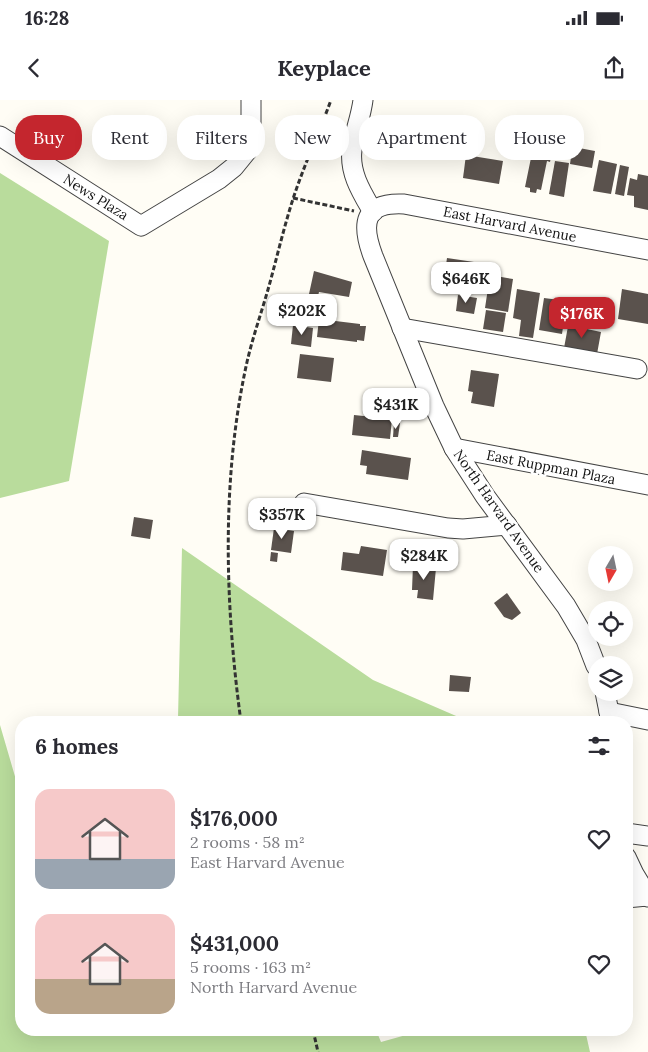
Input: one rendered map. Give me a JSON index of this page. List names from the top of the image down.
{
  "streets": {
    "street": [
      "News Plaza",
      "East Harvard Avenue",
      "East Ruppman Plaza",
      "North Harvard Avenue"
    ]
  },
  "crossings": [
    ["East Harvard Avenue", "North Harvard Avenue"],
    ["East Ruppman Plaza", "North Harvard Avenue"]
  ],
  "north": "bottom",
  "page": {
    "status": "16:28",
    "header": "Keyplace",
    "chip": [
      "Buy",
      "Rent",
      "Filters",
      "New",
      "Apartment",
      "House"
    ],
    "price": [
      "$646K",
      "$202K",
      "$176K",
      "$431K",
      "$357K",
      "$284K"
    ],
    "heading": "6 homes",
    "list": [
      {
        "name": "$176,000",
        "note": "2 rooms · 58 m² · East Harvard Avenue"
      },
      {
        "name": "$431,000",
        "note": "5 rooms · 163 m² · North Harvard Avenue"
      }
    ]
  }
}
